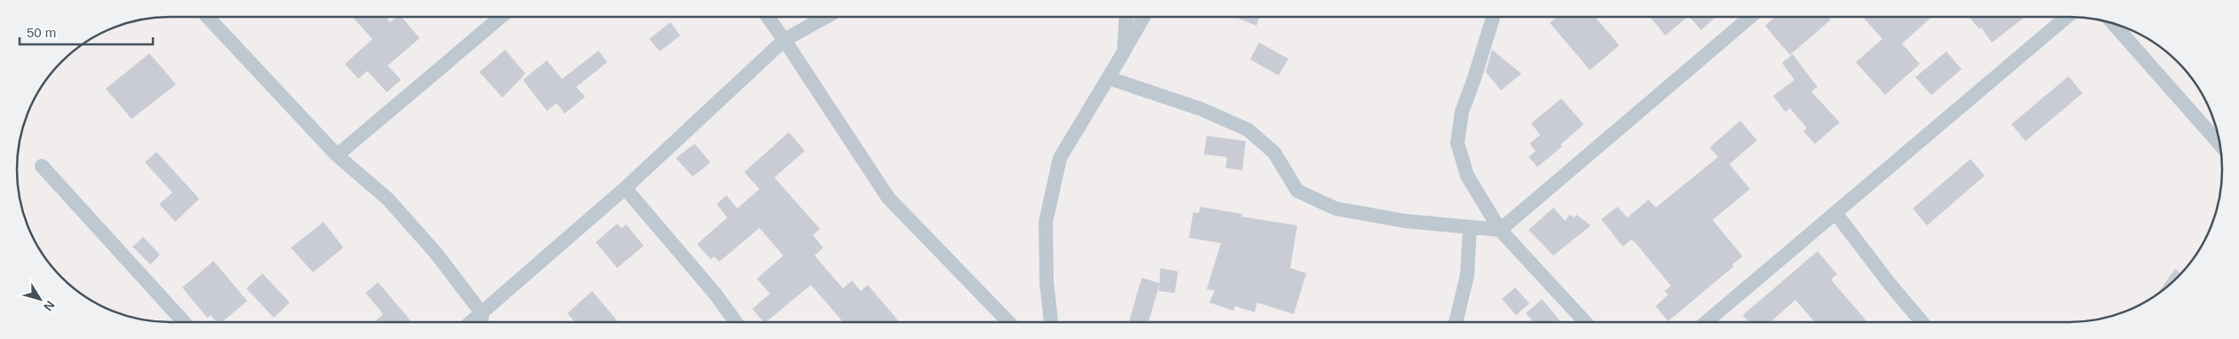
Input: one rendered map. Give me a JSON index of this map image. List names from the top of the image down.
{
  "scale_bar": "50 m",
  "north": "bottom right"
}
